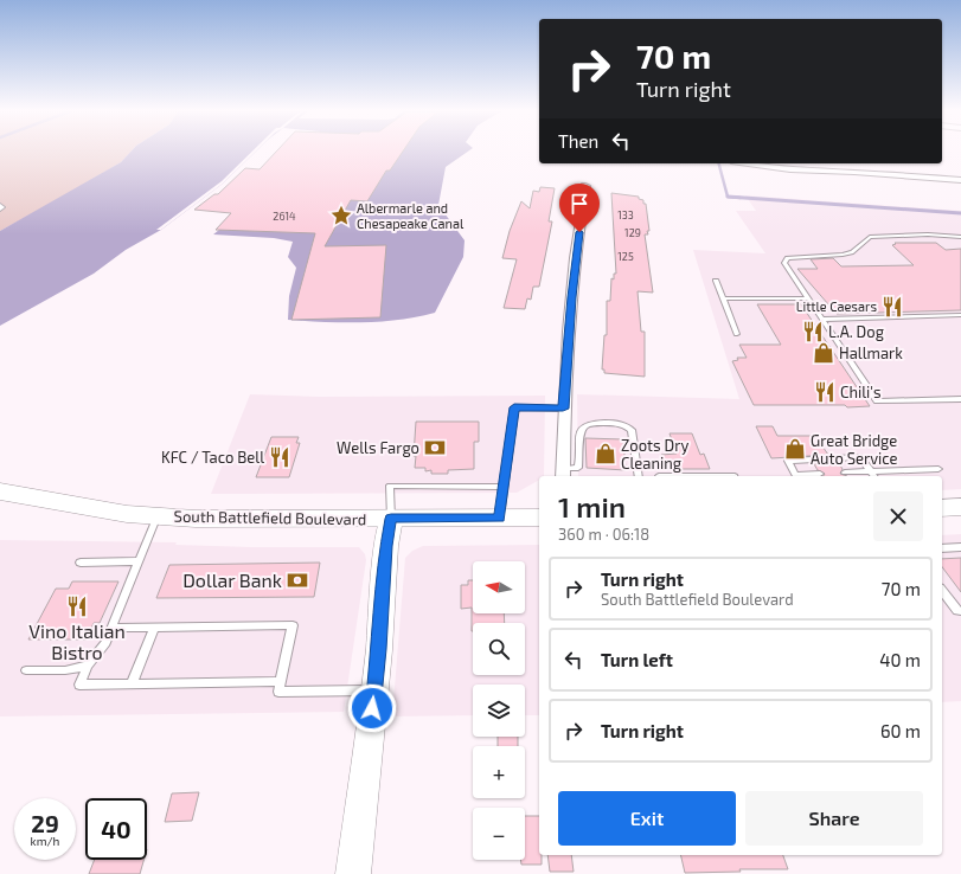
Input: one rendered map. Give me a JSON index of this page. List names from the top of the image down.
{
  "streets": {
    "main road": ["South Battlefield Boulevard"]
  },
  "places": {
    "place": ["Albermarle and Chesapeake Canal"],
    "restaurant": [
      "Little Caesars",
      "L.A. Dog",
      "Chili's",
      "KFC / Taco Bell",
      "Vino Italian Bistro"
    ],
    "shop": ["Hallmark", "Great Bridge Auto Service", "Zoots Dry Cleaning"],
    "bank": ["Wells Fargo", "Dollar Bank"]
  },
  "house_numbers": [
    "133",
    "2614",
    "129",
    "125"
  ],
  "north": "left",
  "page": {
    "turn": ["70 m", "Turn right"],
    "then": "Then",
    "heading": ["1 min", "360 m · 06:18"],
    "list": [
      {
        "name": "Turn right",
        "note": "South Battlefield Boulevard",
        "value": "70 m"
      },
      {
        "name": "Turn left",
        "value": "40 m"
      },
      {
        "name": "Turn right",
        "value": "60 m"
      }
    ],
    "map_buttons": ["+", "−"],
    "buttons": ["Exit", "Share"],
    "speed": "29 km/h",
    "limit": "40"
  }
}
